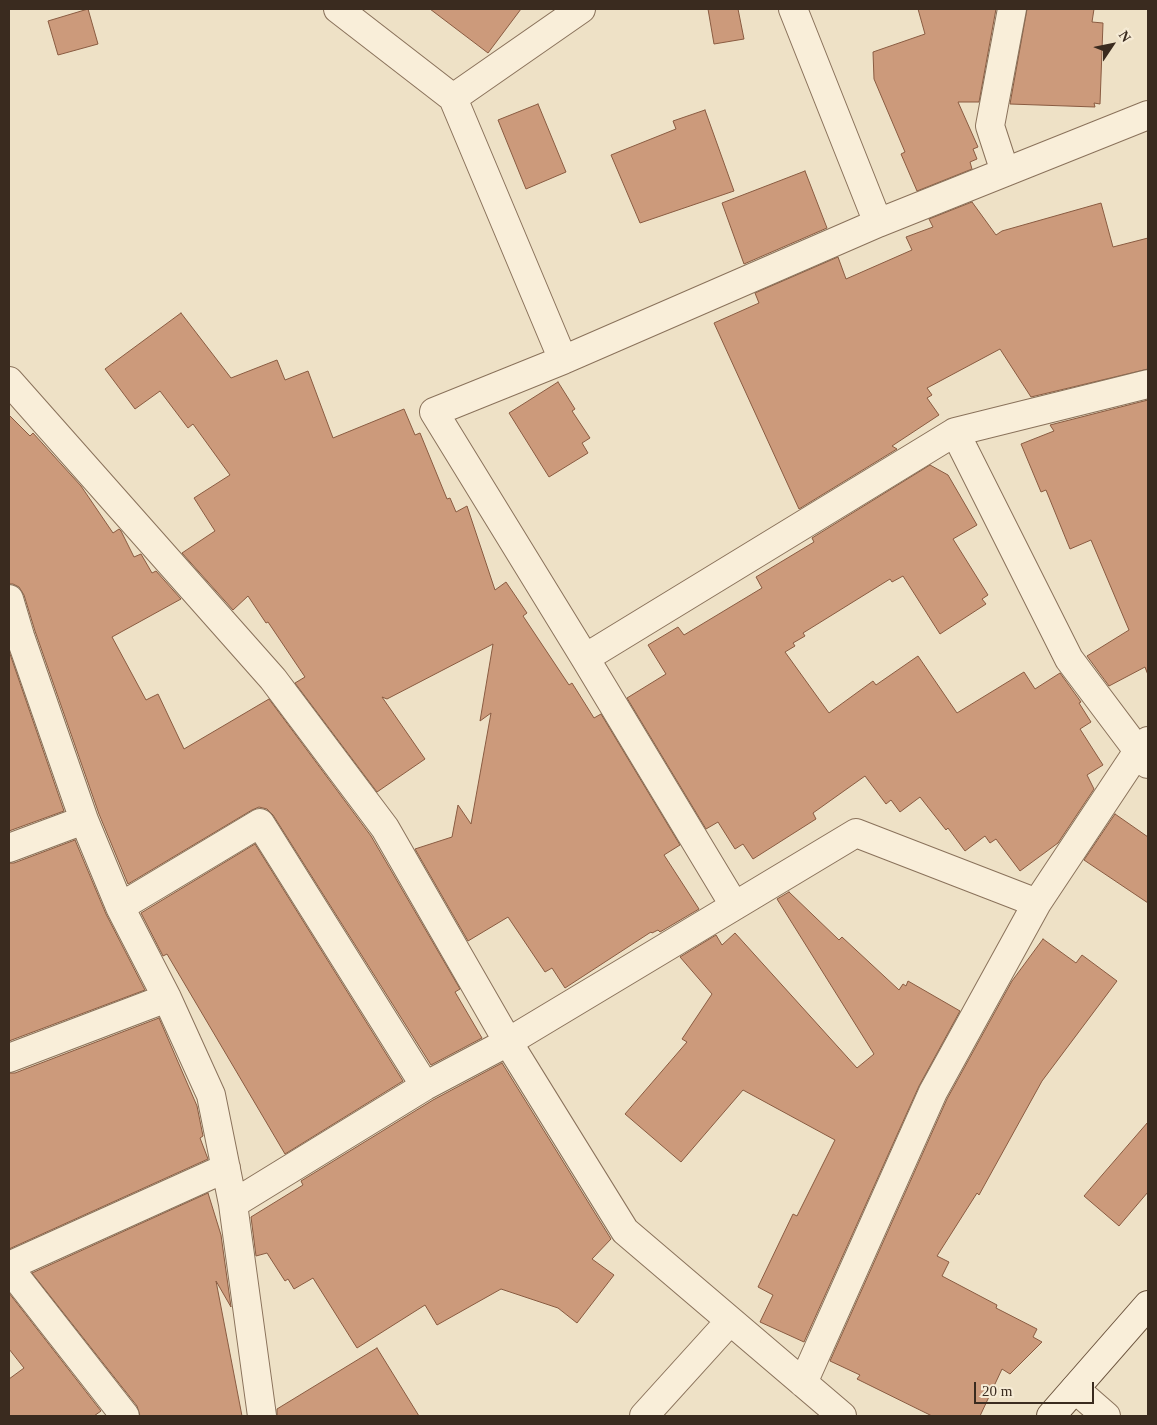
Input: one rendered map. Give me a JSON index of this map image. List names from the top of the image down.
{
  "scale_bar": "20 m",
  "north": "top right"
}
